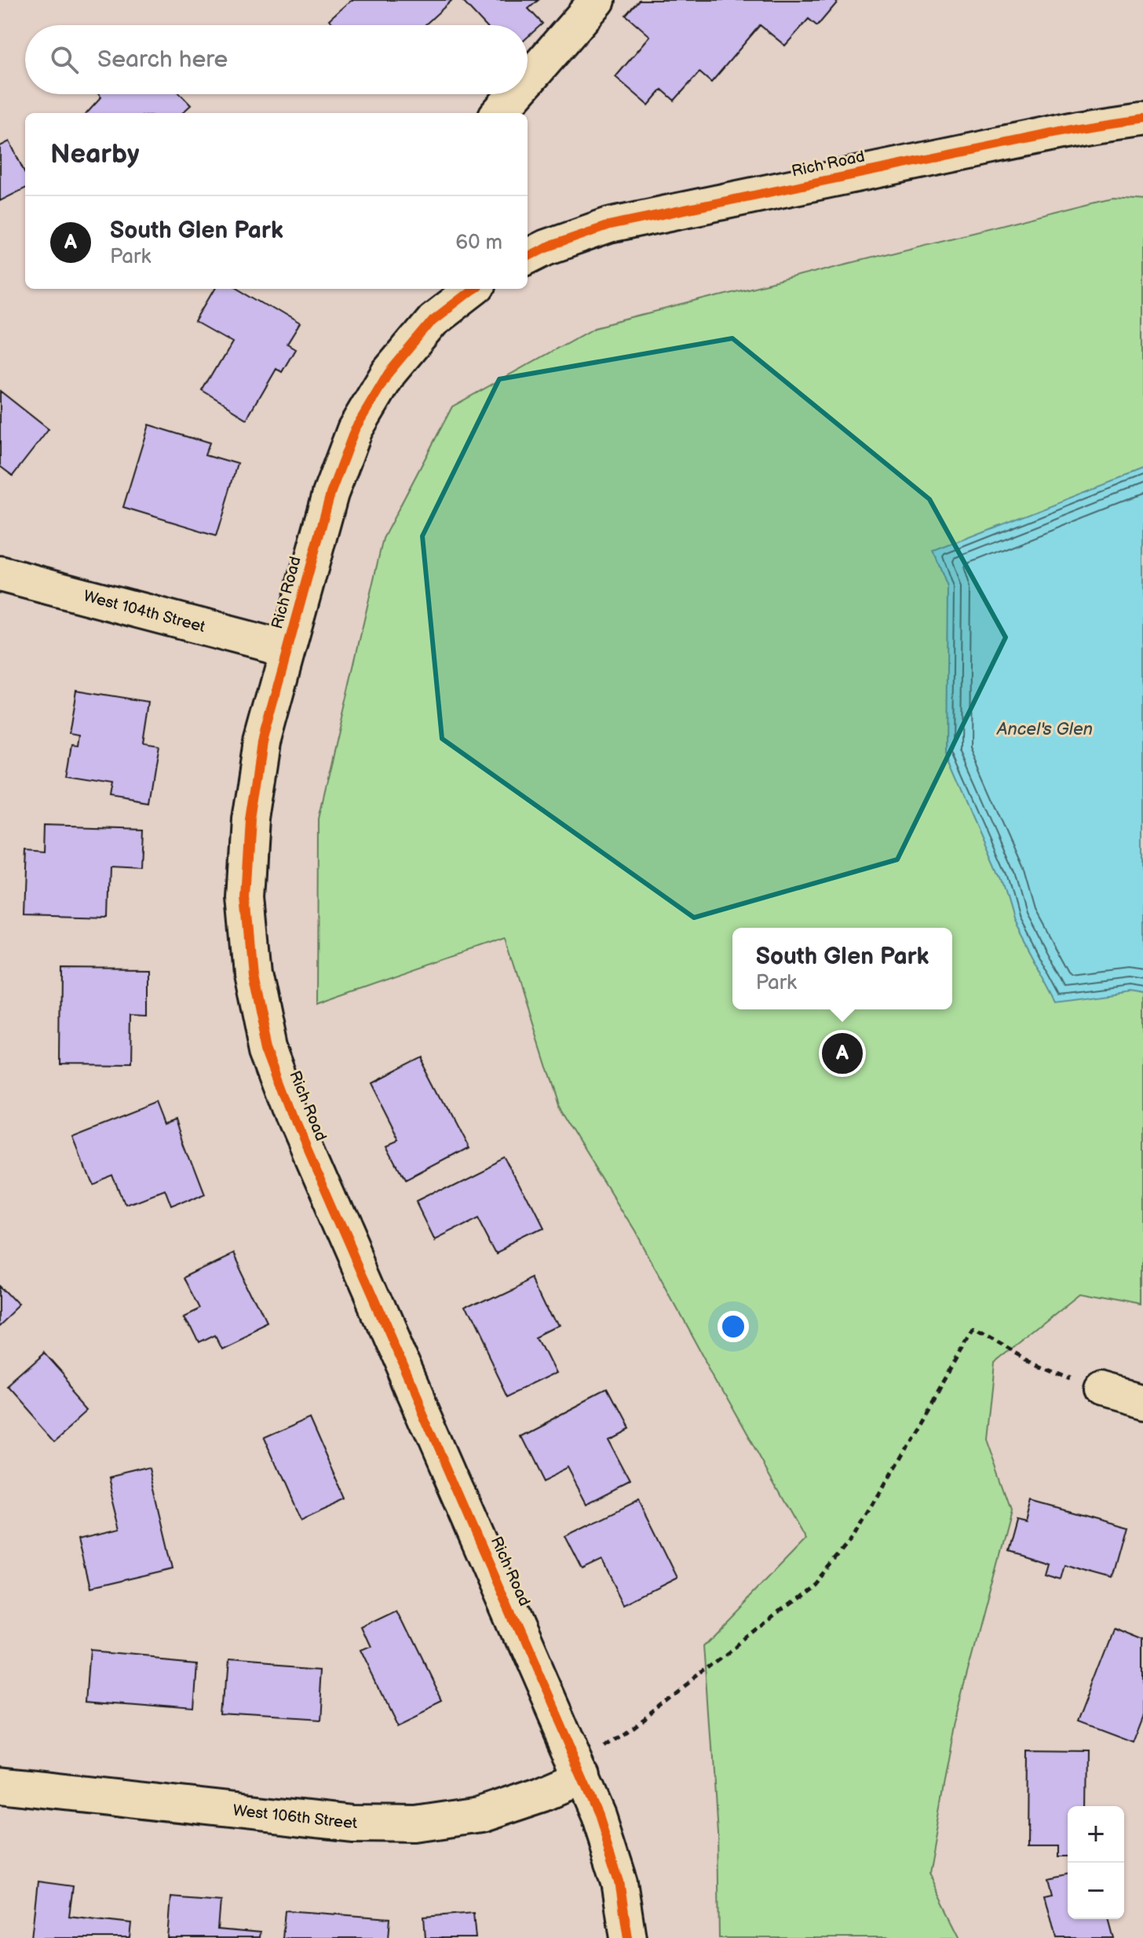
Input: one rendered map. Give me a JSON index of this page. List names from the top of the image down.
{
  "streets": {
    "street": ["Rich Road", "West 104th Street", "West 106th Street"]
  },
  "crossings": [
    ["Rich Road", "West 104th Street"],
    ["Rich Road", "West 106th Street"]
  ],
  "water": ["Ancel's Glen"],
  "page": {
    "search": "Search here",
    "heading": "Nearby",
    "list": [
      {
        "mark": "A",
        "name": "South Glen Park",
        "note": "Park",
        "value": "60 m"
      }
    ],
    "popup": ["South Glen Park", "Park"],
    "pins": "A",
    "map_buttons": ["+", "−"]
  }
}
